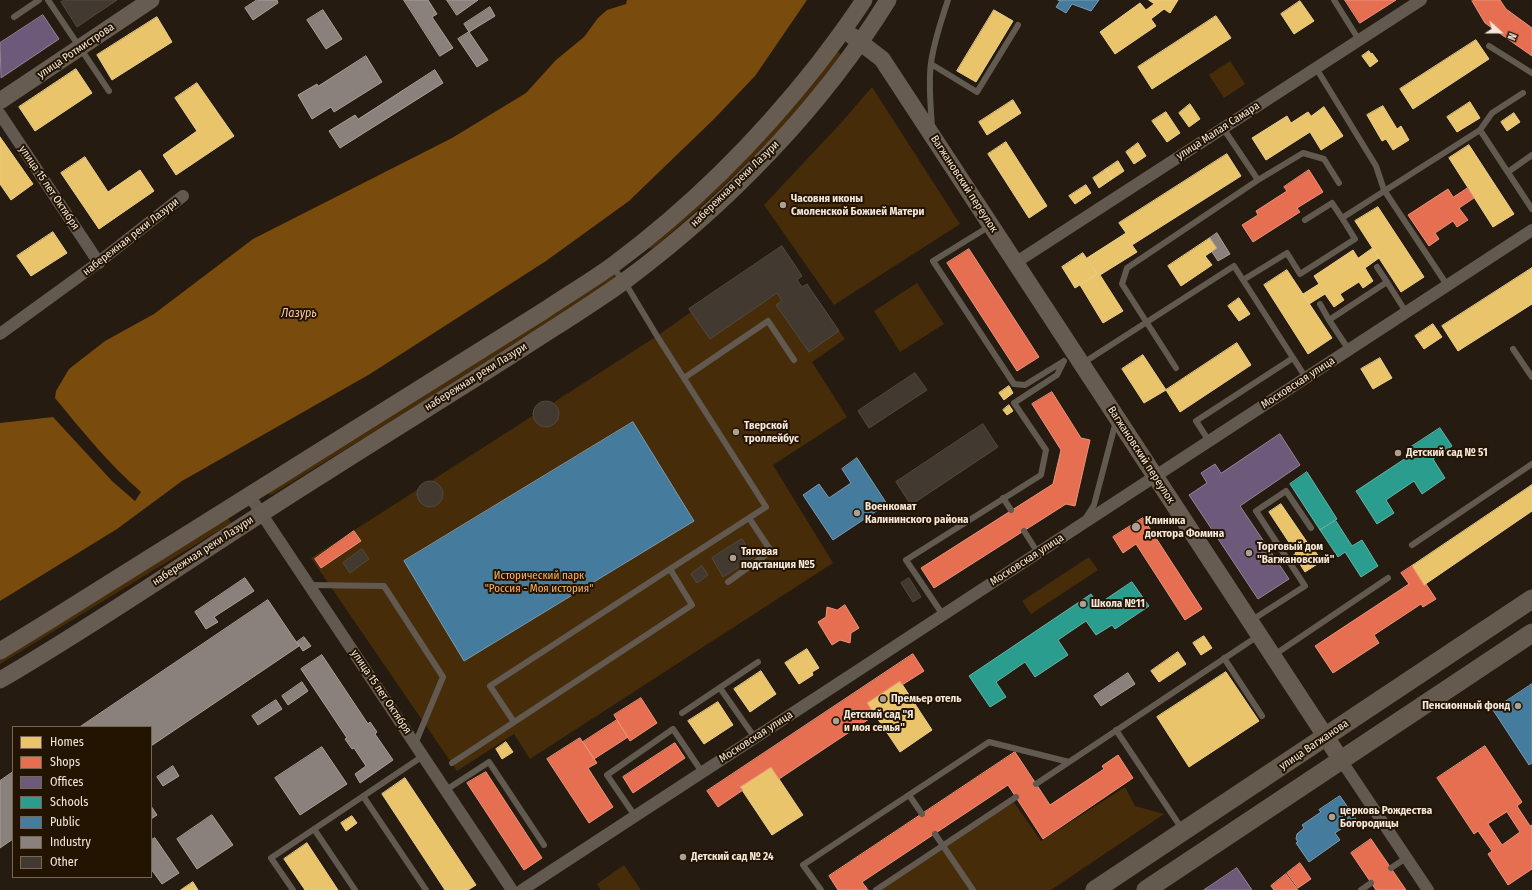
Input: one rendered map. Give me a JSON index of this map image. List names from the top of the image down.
{
  "streets": {
    "main road": [
      "улица Ротмистрова",
      "набережная реки Лазури",
      "Вагжановский переулок",
      "улица Вагжанова"
    ],
    "street": ["улица Малая Самара", "улица 15 лет Октября", "Московская улица"]
  },
  "crossings": [
    ["улица Малая Самара", "Вагжановский переулок"],
    ["набережная реки Лазури", "Вагжановский переулок"],
    ["набережная реки Лазури", "улица 15 лет Октября"],
    ["Вагжановский переулок", "Московская улица"],
    ["Вагжановский переулок", "улица Вагжанова"]
  ],
  "water": ["Лазурь"],
  "parks": ["Исторический парк \"Россия - Моя история\""],
  "places": [
    "Часовня иконы Смоленской Божией Матери",
    "Тверской троллейбус",
    "Детский сад № 51",
    "Военкомат Калининского района",
    "Клиника доктора Фомина",
    "Торговый дом \"Вагжановский\"",
    "Тяговая подстанция №5",
    "Школа №11",
    "Премьер отель",
    "Пенсионный фонд",
    "Детский сад \"Я и моя семья\"",
    "церковь Рождества Богородицы",
    "Детский сад № 24"
  ],
  "legend": [
    "Homes",
    "Shops",
    "Offices",
    "Schools",
    "Public",
    "Industry",
    "Other"
  ],
  "north": "right"
}
